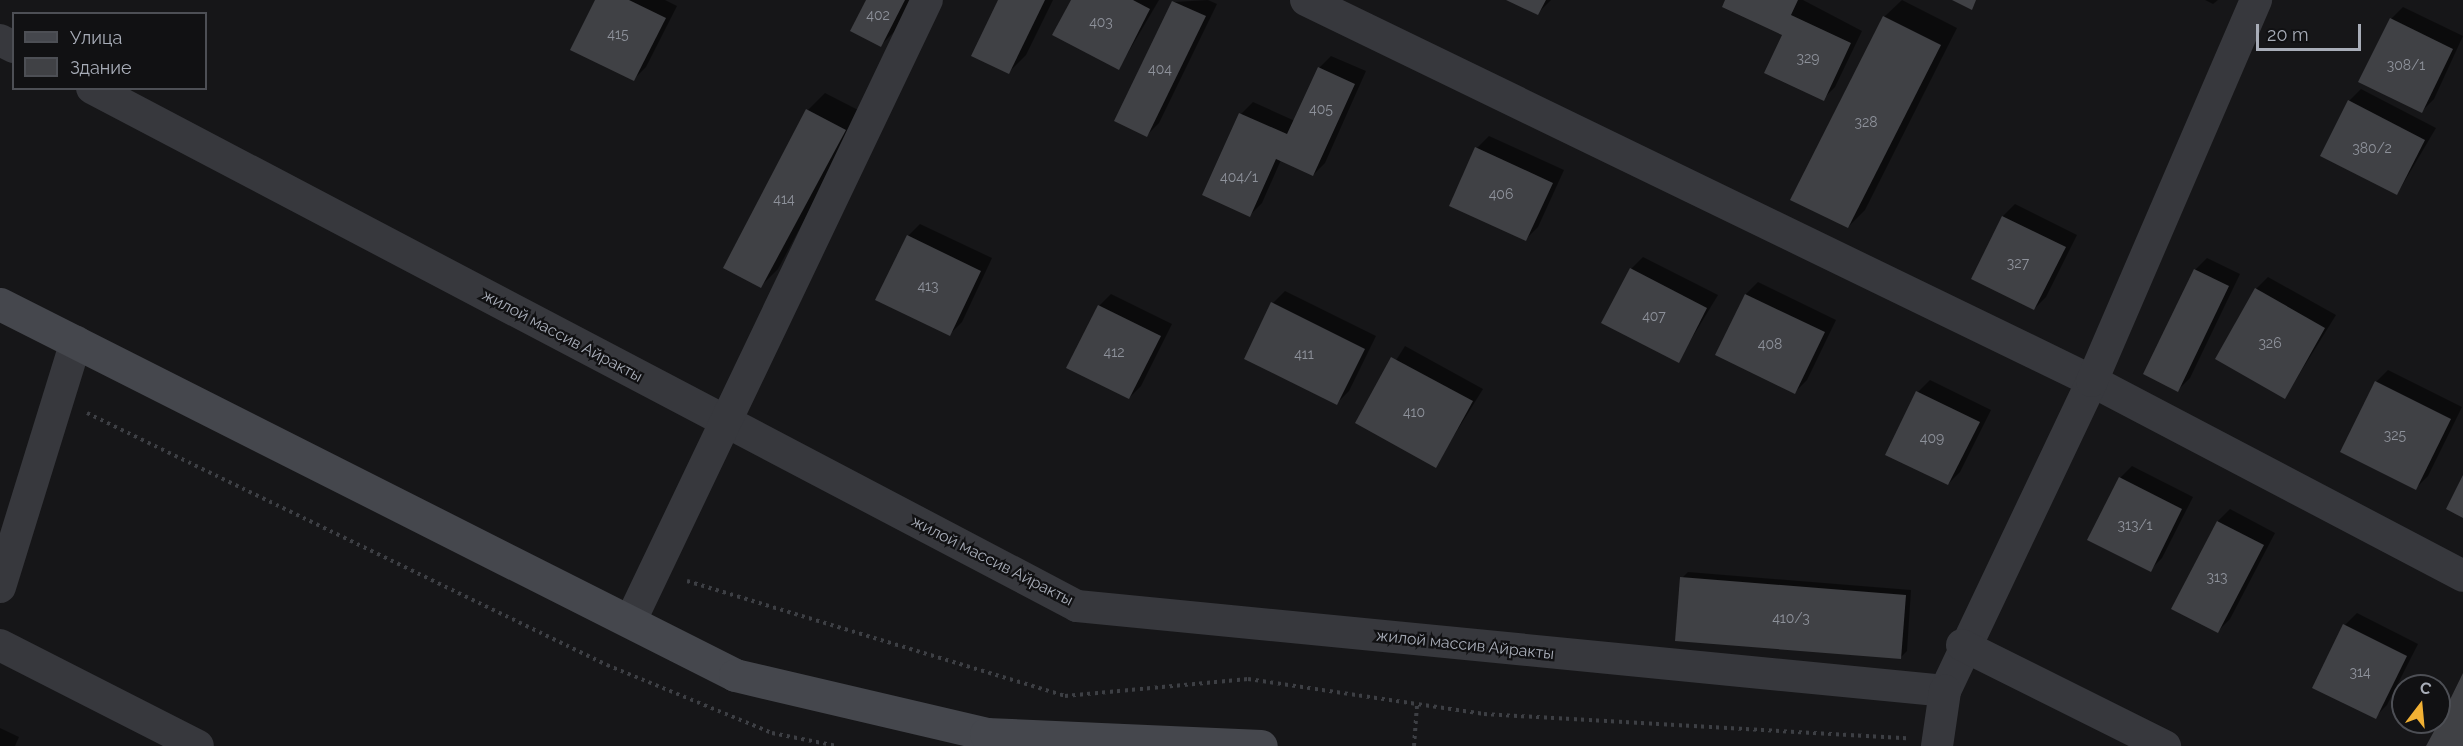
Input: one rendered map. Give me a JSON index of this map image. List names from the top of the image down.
{
  "streets": {
    "street": ["жилой массив Айракты"]
  },
  "house_numbers": [
    "402",
    "403",
    "415",
    "329",
    "308/1",
    "404",
    "405",
    "328",
    "380/2",
    "404/1",
    "406",
    "414",
    "327",
    "413",
    "407",
    "326",
    "408",
    "412",
    "411",
    "410",
    "325",
    "409",
    "313/1",
    "313",
    "410/3",
    "314"
  ],
  "legend": ["Улица", "Здание"],
  "scale_bar": "20 m",
  "north": "top"
}
